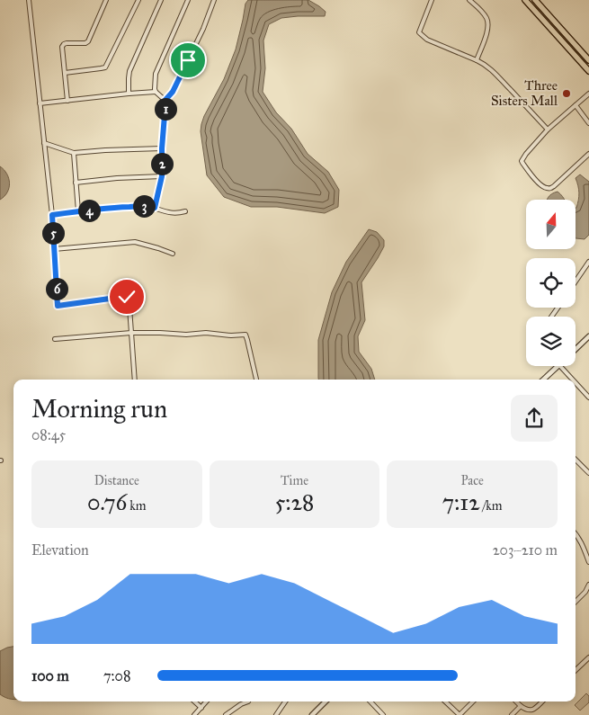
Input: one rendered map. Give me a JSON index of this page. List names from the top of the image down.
{
  "places": ["Three Sisters Mall"],
  "north": "top",
  "page": {
    "pins": [
      "1",
      "2",
      "3",
      "4",
      "5",
      "6"
    ],
    "heading": ["Morning run", "08:45"],
    "stats": [
      ["Distance", "0.76 km"],
      ["Time", "5:28"],
      ["Pace", "7:12 /km"]
    ],
    "chart": ["Elevation", "203–210 m"],
    "list": [
      {
        "name": "100 m",
        "note": "7:08"
      }
    ]
  }
}
